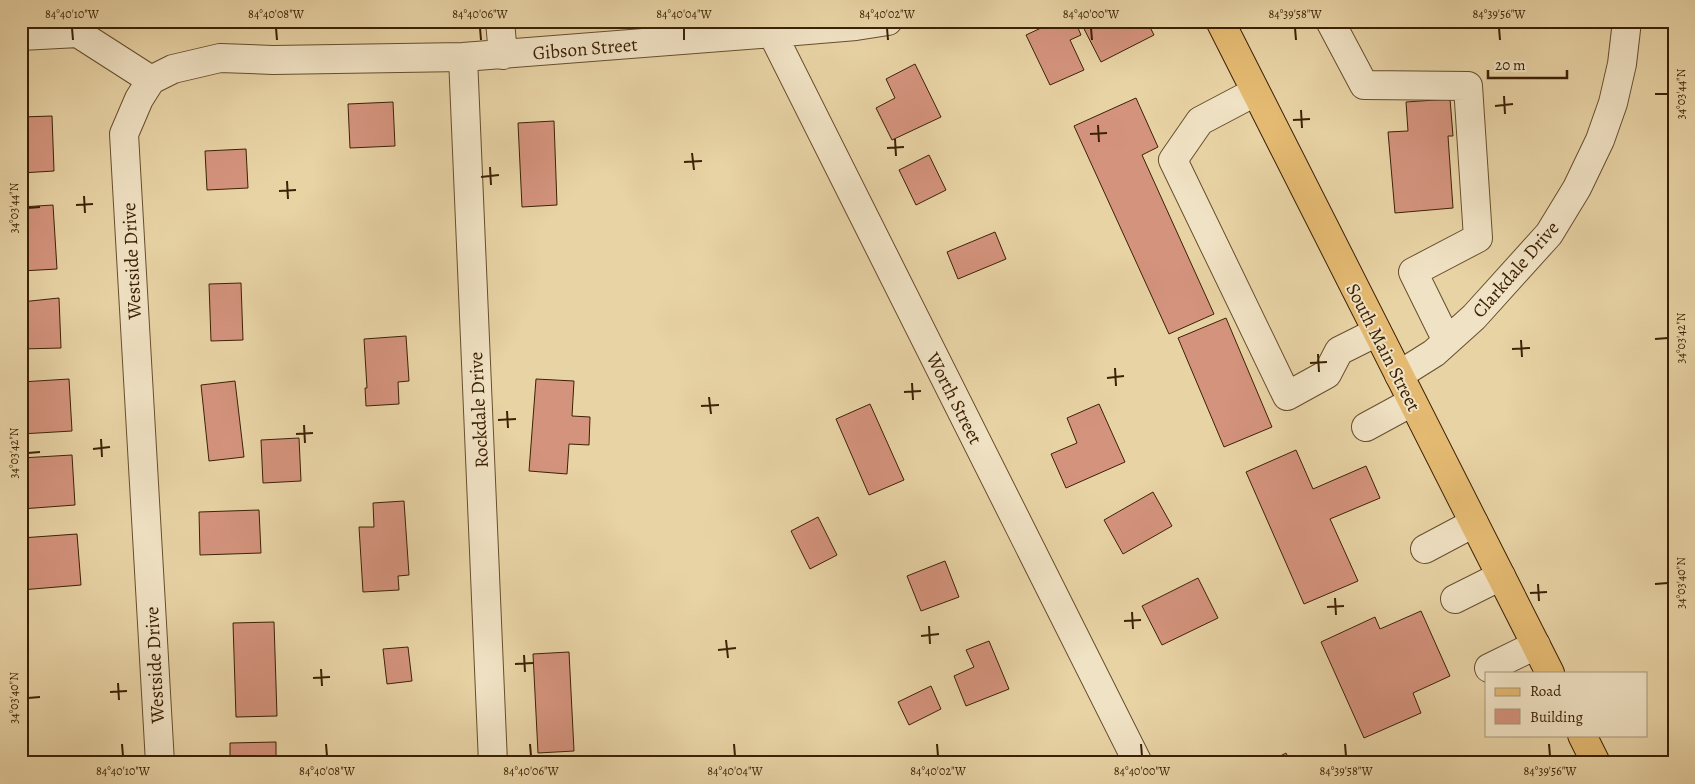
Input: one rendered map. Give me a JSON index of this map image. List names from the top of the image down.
{
  "streets": {
    "main road": ["South Main Street"],
    "street": [
      "Gibson Street",
      "Westside Drive",
      "Clarkdale Drive",
      "Worth Street",
      "Rockdale Drive"
    ]
  },
  "crossings": [
    ["Gibson Street", "Worth Street"],
    ["Gibson Street", "Rockdale Drive"],
    ["Clarkdale Drive", "South Main Street"]
  ],
  "legend": ["Road", "Building"],
  "scale_bar": "20 m",
  "coordinates": [
    "84°40'10\"W",
    "84°40'08\"W",
    "84°40'06\"W",
    "84°40'04\"W",
    "84°40'02\"W",
    "84°40'00\"W",
    "84°39'58\"W",
    "84°39'56\"W",
    "34°03'44\"N",
    "34°03'42\"N",
    "34°03'40\"N"
  ]
}
